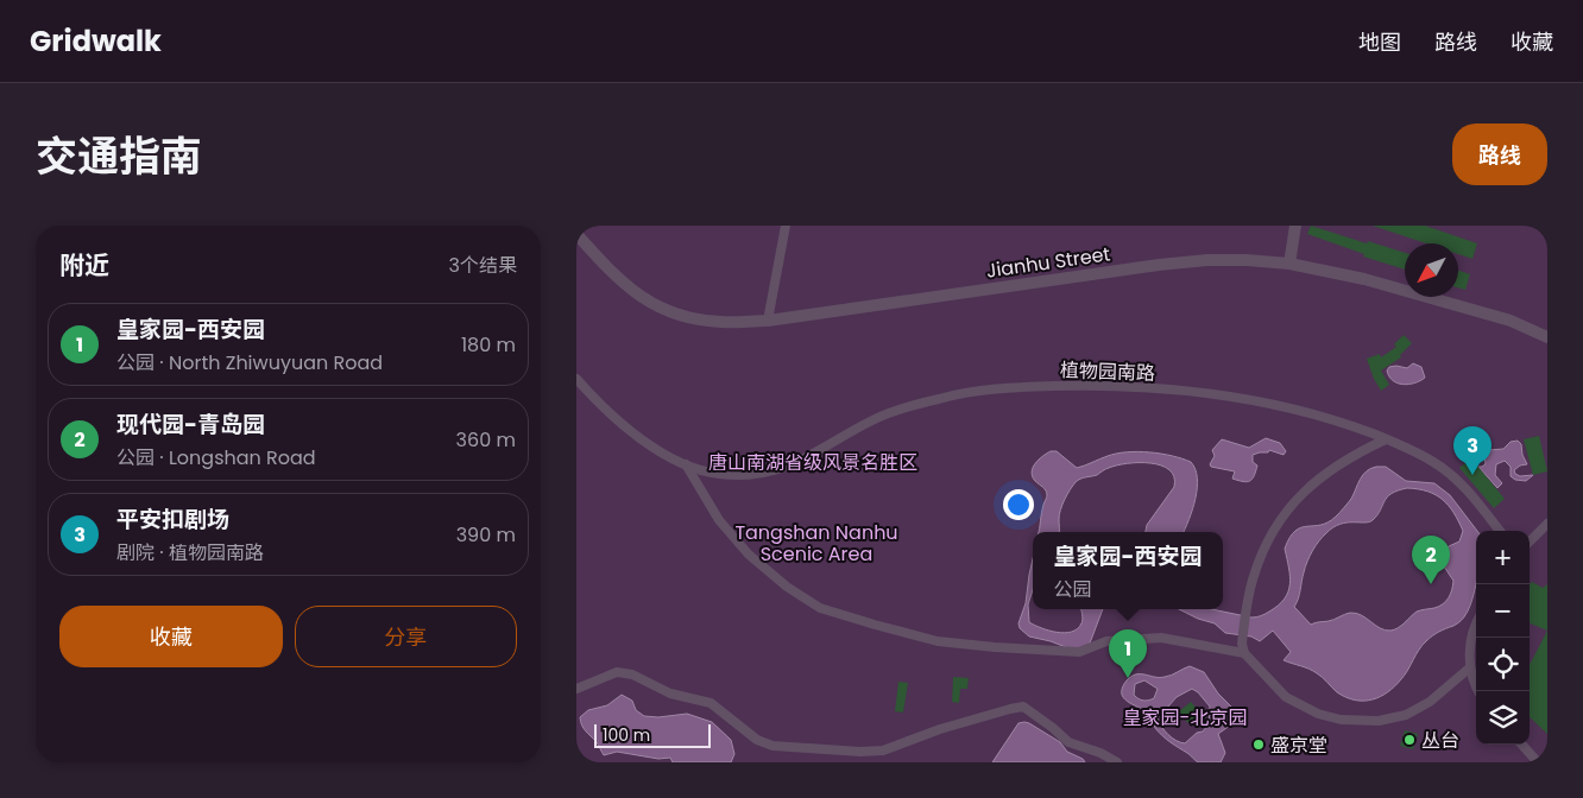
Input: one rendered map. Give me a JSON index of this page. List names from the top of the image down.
{
  "streets": {
    "street": ["Jianhu Street", "植物园南路"]
  },
  "parks": ["唐山南湖省级风景名胜区", "Tangshan Nanhu Scenic Area", "皇家园-北京园"],
  "places": ["丛台", "盛京堂"],
  "scale_bar": "100 m",
  "north": "bottom left",
  "page": {
    "header": "Gridwalk",
    "nav": ["地图", "路线", "收藏"],
    "title": "交通指南",
    "buttons": [
      "路线",
      ["收藏", "分享"]
    ],
    "heading": ["附近", "3个结果"],
    "list": [
      {
        "mark": "1",
        "name": "皇家园-西安园",
        "note": "公园 · North Zhiwuyuan Road",
        "value": "180 m"
      },
      {
        "mark": "2",
        "name": "现代园-青岛园",
        "note": "公园 · Longshan Road",
        "value": "360 m"
      },
      {
        "mark": "3",
        "name": "平安扣剧场",
        "note": "剧院 · 植物园南路",
        "value": "390 m"
      }
    ],
    "pins": ["3", "2", "1"],
    "map_buttons": ["+", "−"],
    "popup": ["皇家园-西安园", "公园"],
    "scale": "100 m"
  }
}
